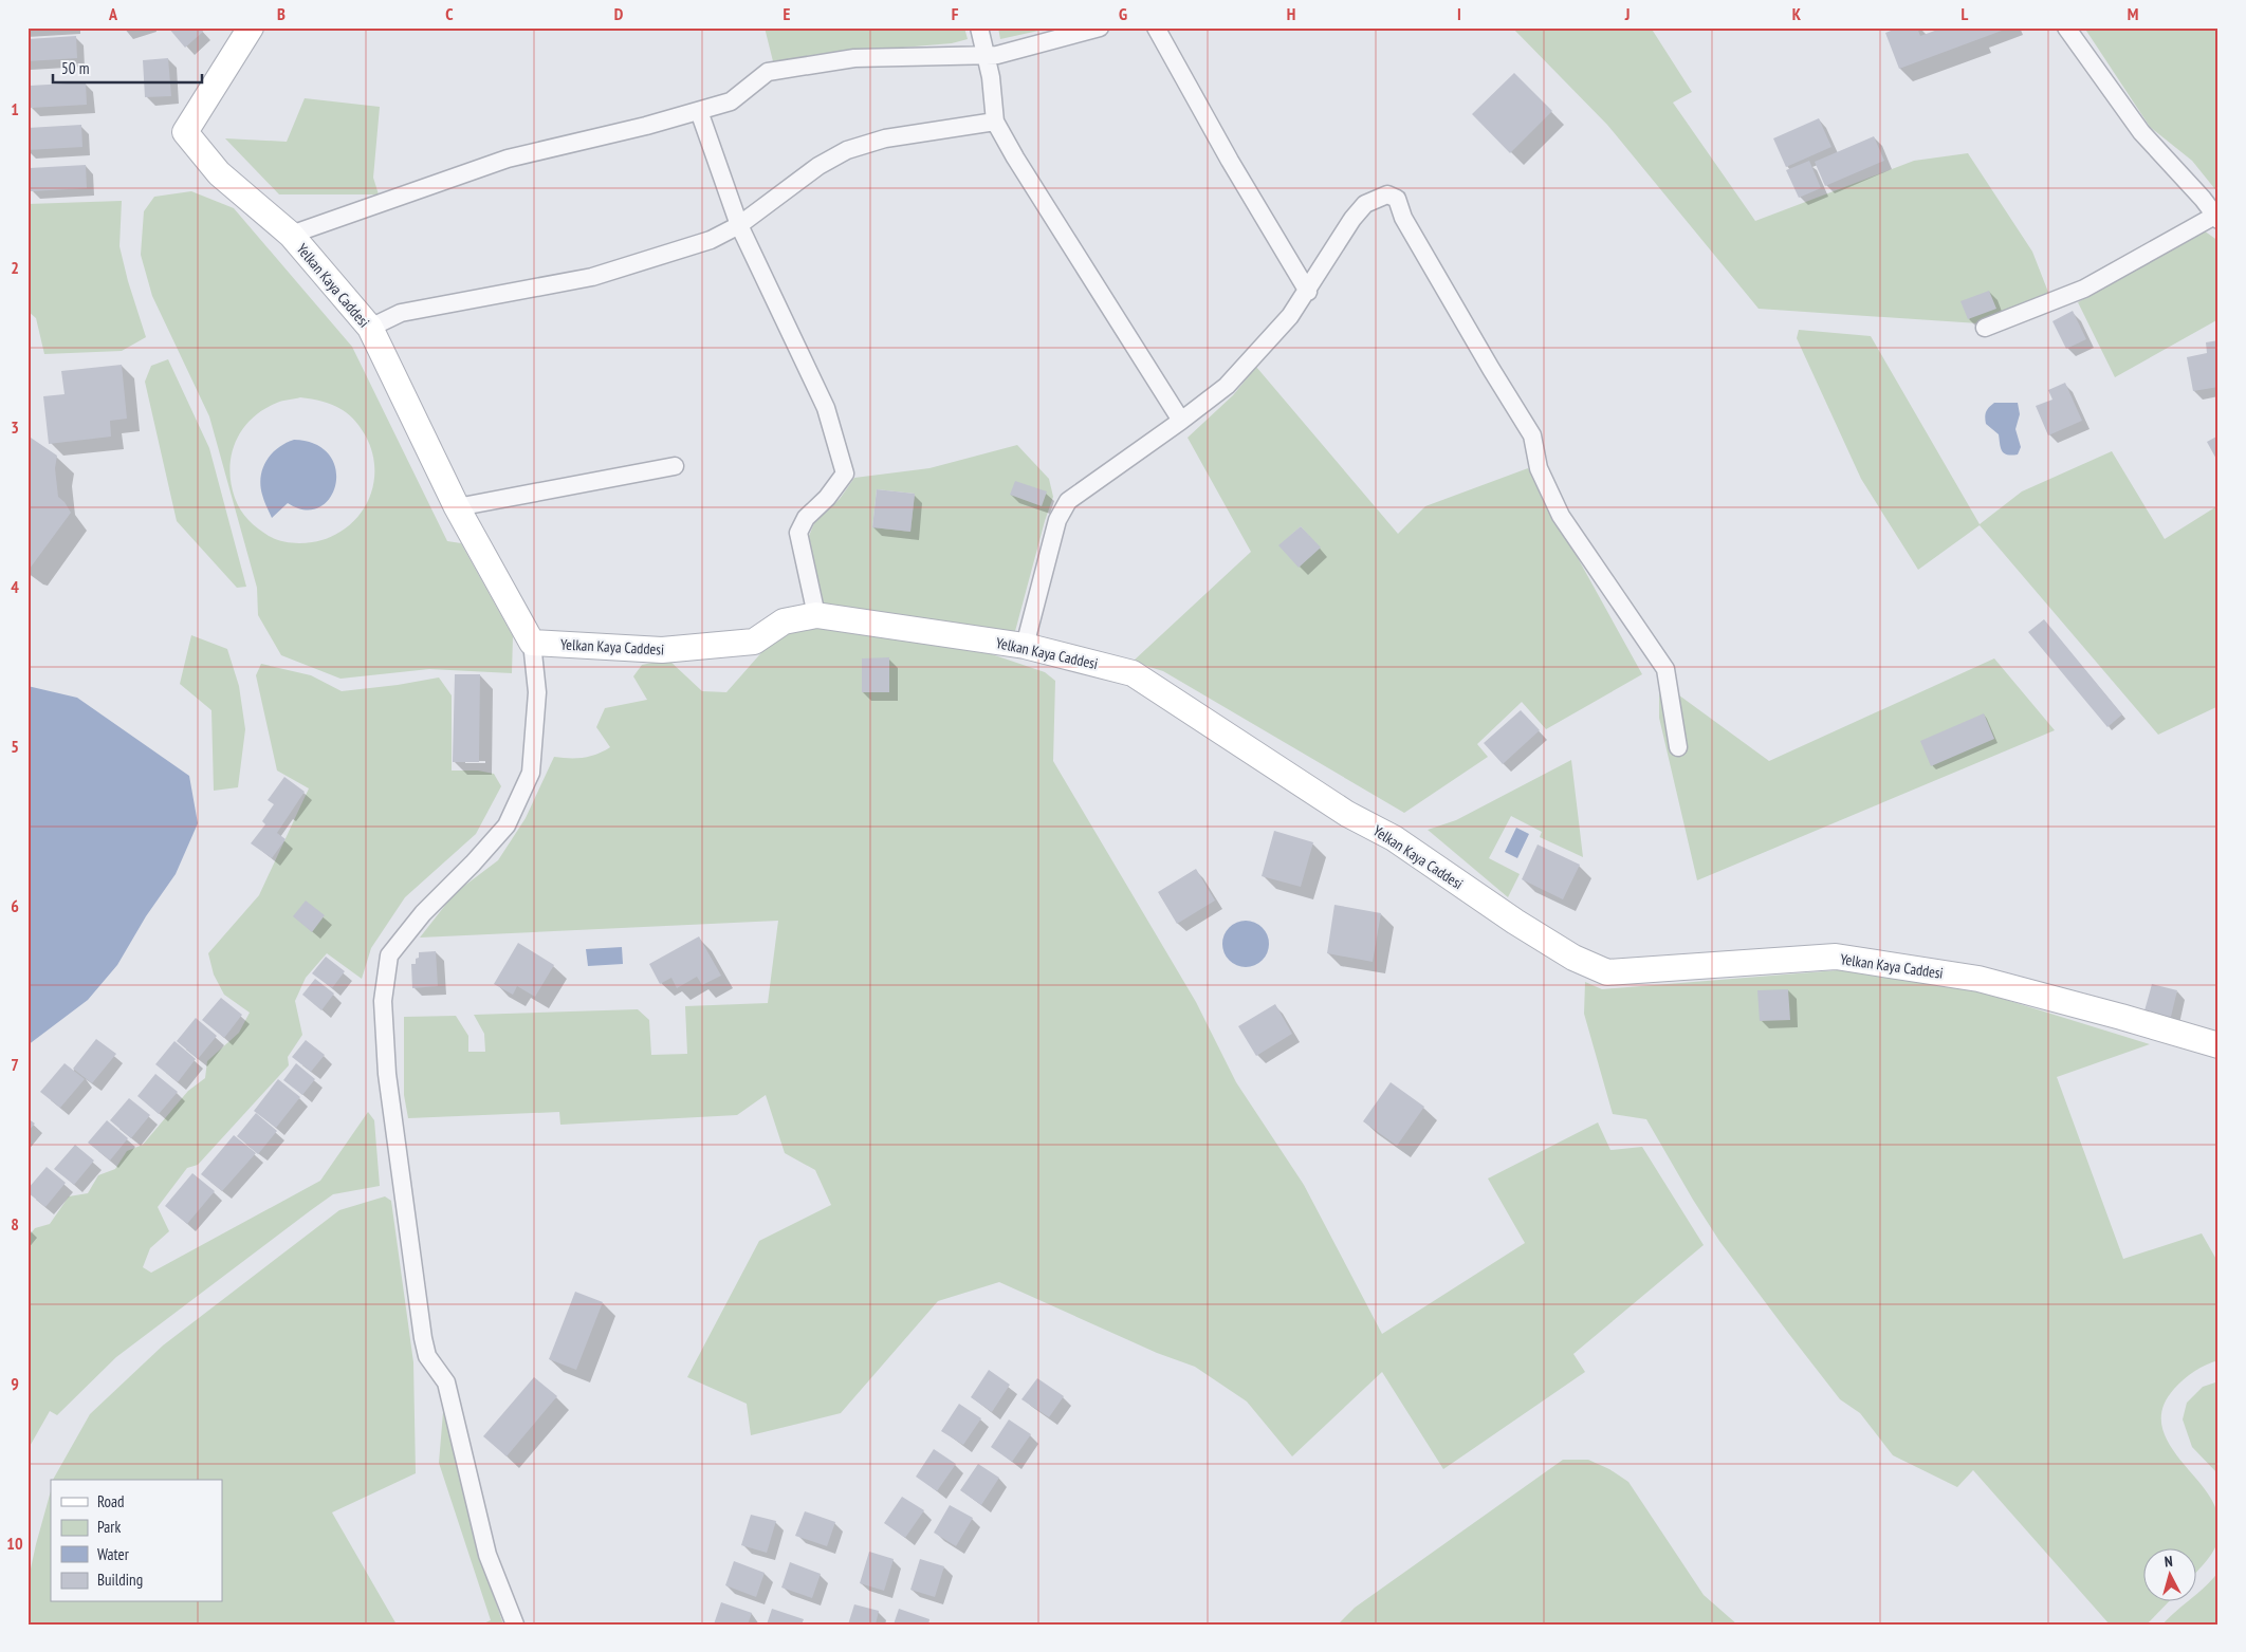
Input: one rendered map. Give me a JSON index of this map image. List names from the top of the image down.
{
  "streets": {
    "street": ["Yelkan Kaya Caddesi"]
  },
  "legend": [
    "Road",
    "Park",
    "Water",
    "Building"
  ],
  "scale_bar": "50 m",
  "north": "top",
  "grid": {
    "columns": [
      "A",
      "B",
      "C",
      "D",
      "E",
      "F",
      "G",
      "H",
      "I",
      "J",
      "K",
      "L",
      "M"
    ],
    "rows": [
      "1",
      "2",
      "3",
      "4",
      "5",
      "6",
      "7",
      "8",
      "9",
      "10"
    ]
  }
}
